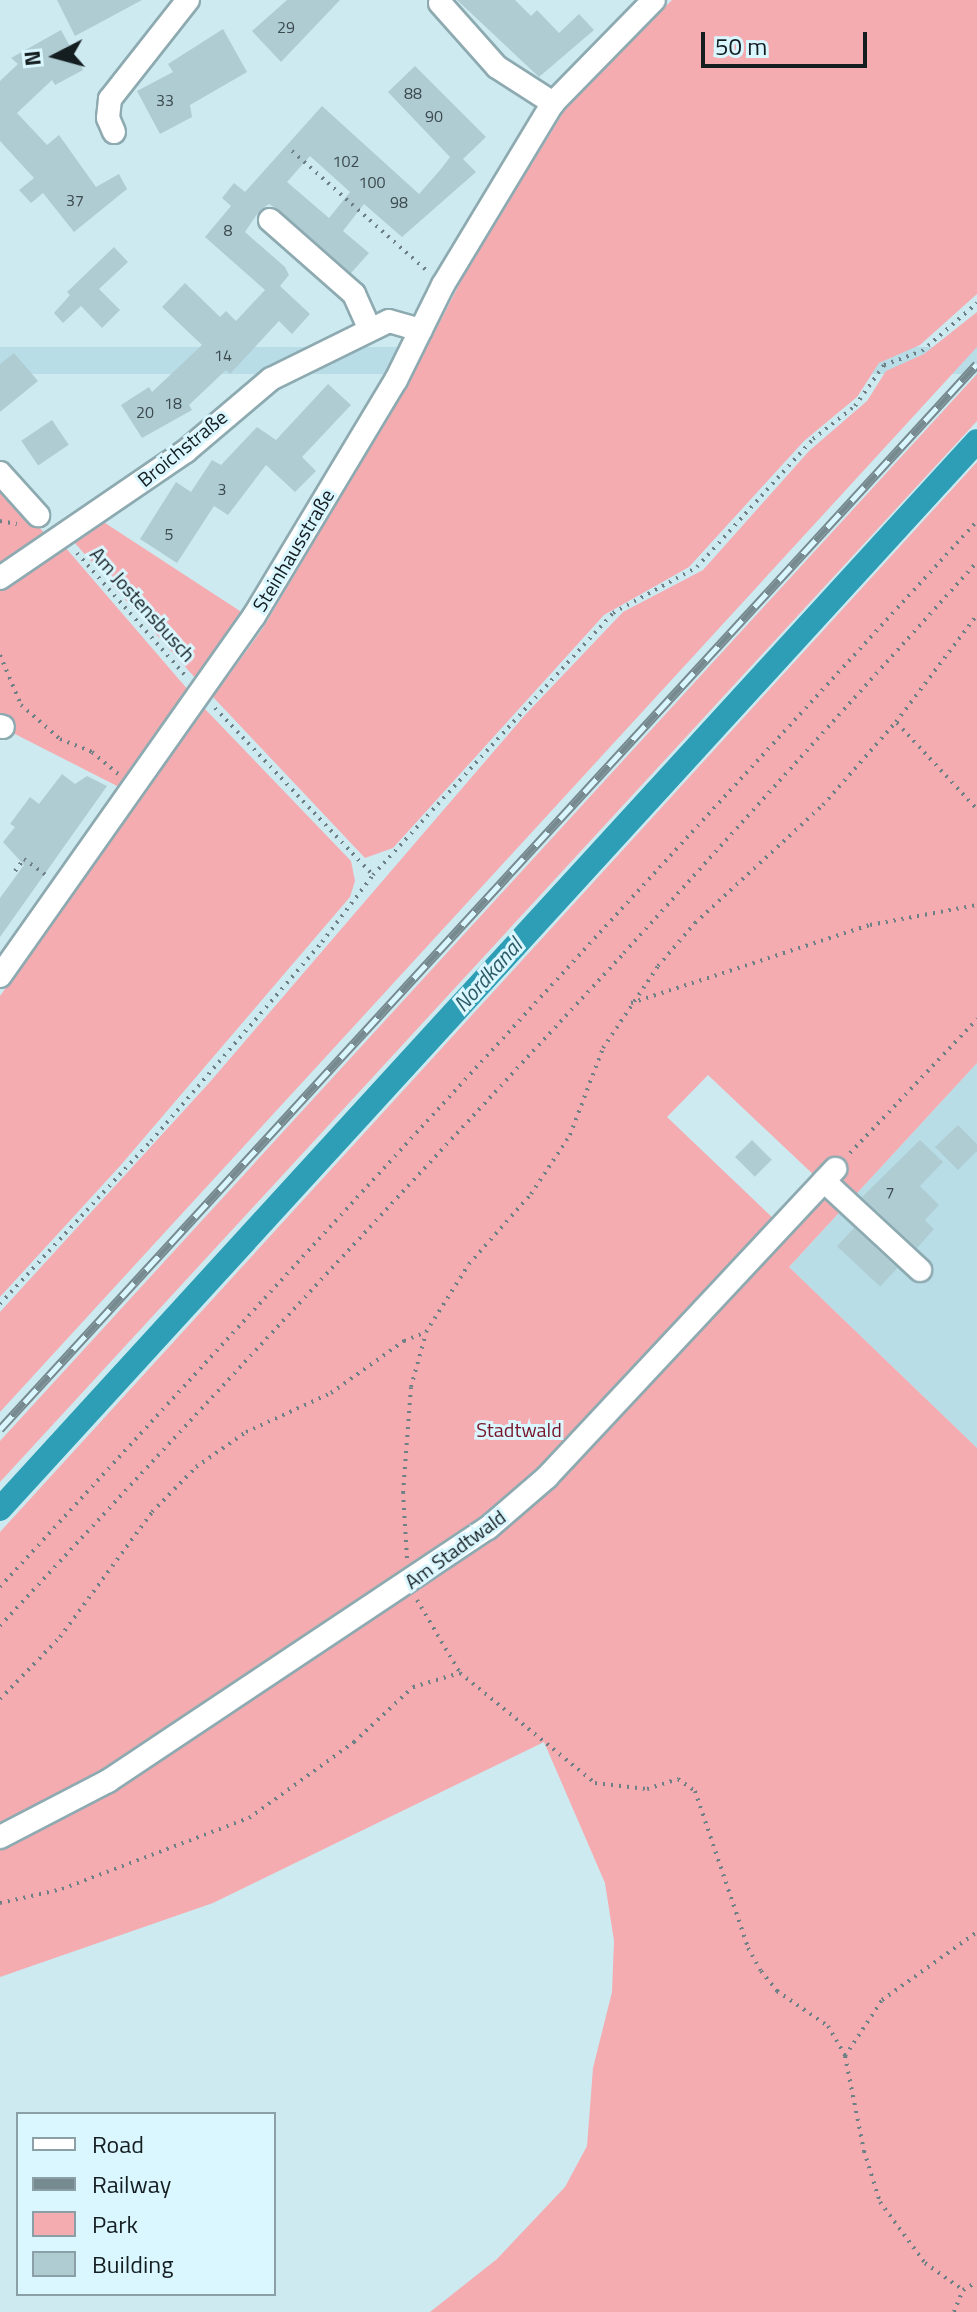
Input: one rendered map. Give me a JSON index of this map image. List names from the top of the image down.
{
  "streets": {
    "street": ["Broichstraße", "Steinhausstraße", "Am Stadtwald"],
    "path": ["Am Jostensbusch"]
  },
  "crossings": [
    ["Broichstraße", "Steinhausstraße"],
    ["Broichstraße", "Am Jostensbusch"],
    ["Steinhausstraße", "Am Jostensbusch"]
  ],
  "water": ["Nordkanal"],
  "parks": ["Stadtwald"],
  "house_numbers": [
    "29",
    "88",
    "33",
    "90",
    "102",
    "100",
    "37",
    "98",
    "8",
    "14",
    "18",
    "20",
    "3",
    "5",
    "7"
  ],
  "legend": [
    "Road",
    "Railway",
    "Park",
    "Building"
  ],
  "scale_bar": "50 m",
  "north": "left"
}
